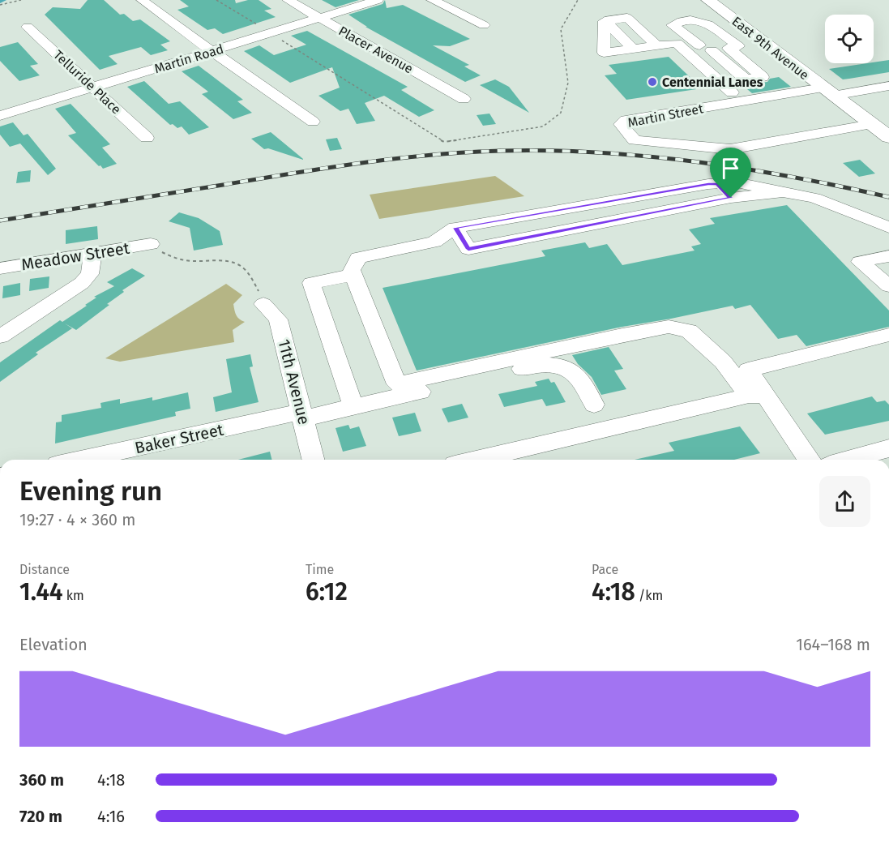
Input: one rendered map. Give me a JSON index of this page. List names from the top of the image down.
{
  "streets": {
    "main road": ["East 9th Avenue"],
    "street": [
      "Placer Avenue",
      "Martin Road",
      "Telluride Place",
      "Martin Street",
      "Meadow Street",
      "11th Avenue",
      "Baker Street"
    ]
  },
  "crossings": [
    ["East 9th Avenue", "Martin Street"],
    ["Placer Avenue", "Martin Road"],
    ["Martin Road", "Telluride Place"],
    ["11th Avenue", "Baker Street"]
  ],
  "places": ["Centennial Lanes"],
  "page": {
    "heading": ["Evening run", "19:27 · 4 × 360 m"],
    "stats": [
      ["Distance", "1.44 km"],
      ["Time", "6:12"],
      ["Pace", "4:18 /km"]
    ],
    "chart": ["Elevation", "164–168 m"],
    "list": [
      {
        "name": "360 m",
        "note": "4:18"
      },
      {
        "name": "720 m",
        "note": "4:16"
      }
    ]
  }
}
